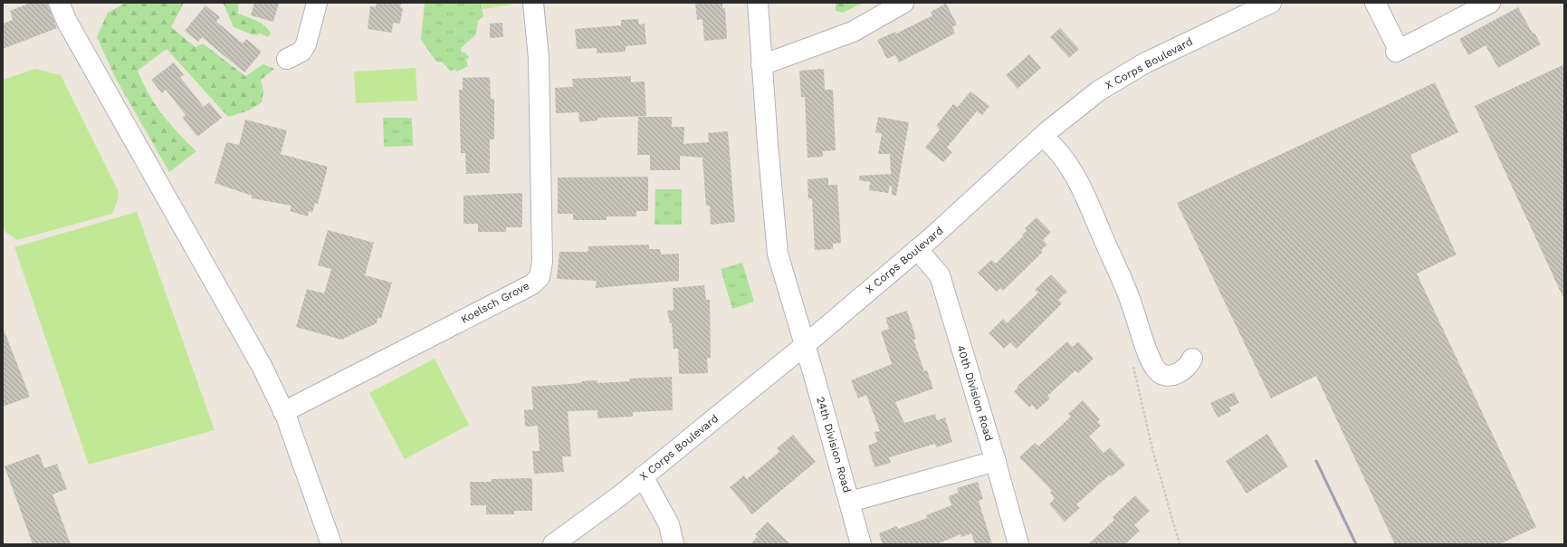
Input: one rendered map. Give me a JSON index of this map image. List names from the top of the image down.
{
  "streets": {
    "street": [
      "X Corps Boulevard",
      "Koelsch Grove",
      "40th Division Road",
      "24th Division Road"
    ]
  },
  "crossings": [
    ["X Corps Boulevard", "40th Division Road"],
    ["X Corps Boulevard", "24th Division Road"]
  ]
}
